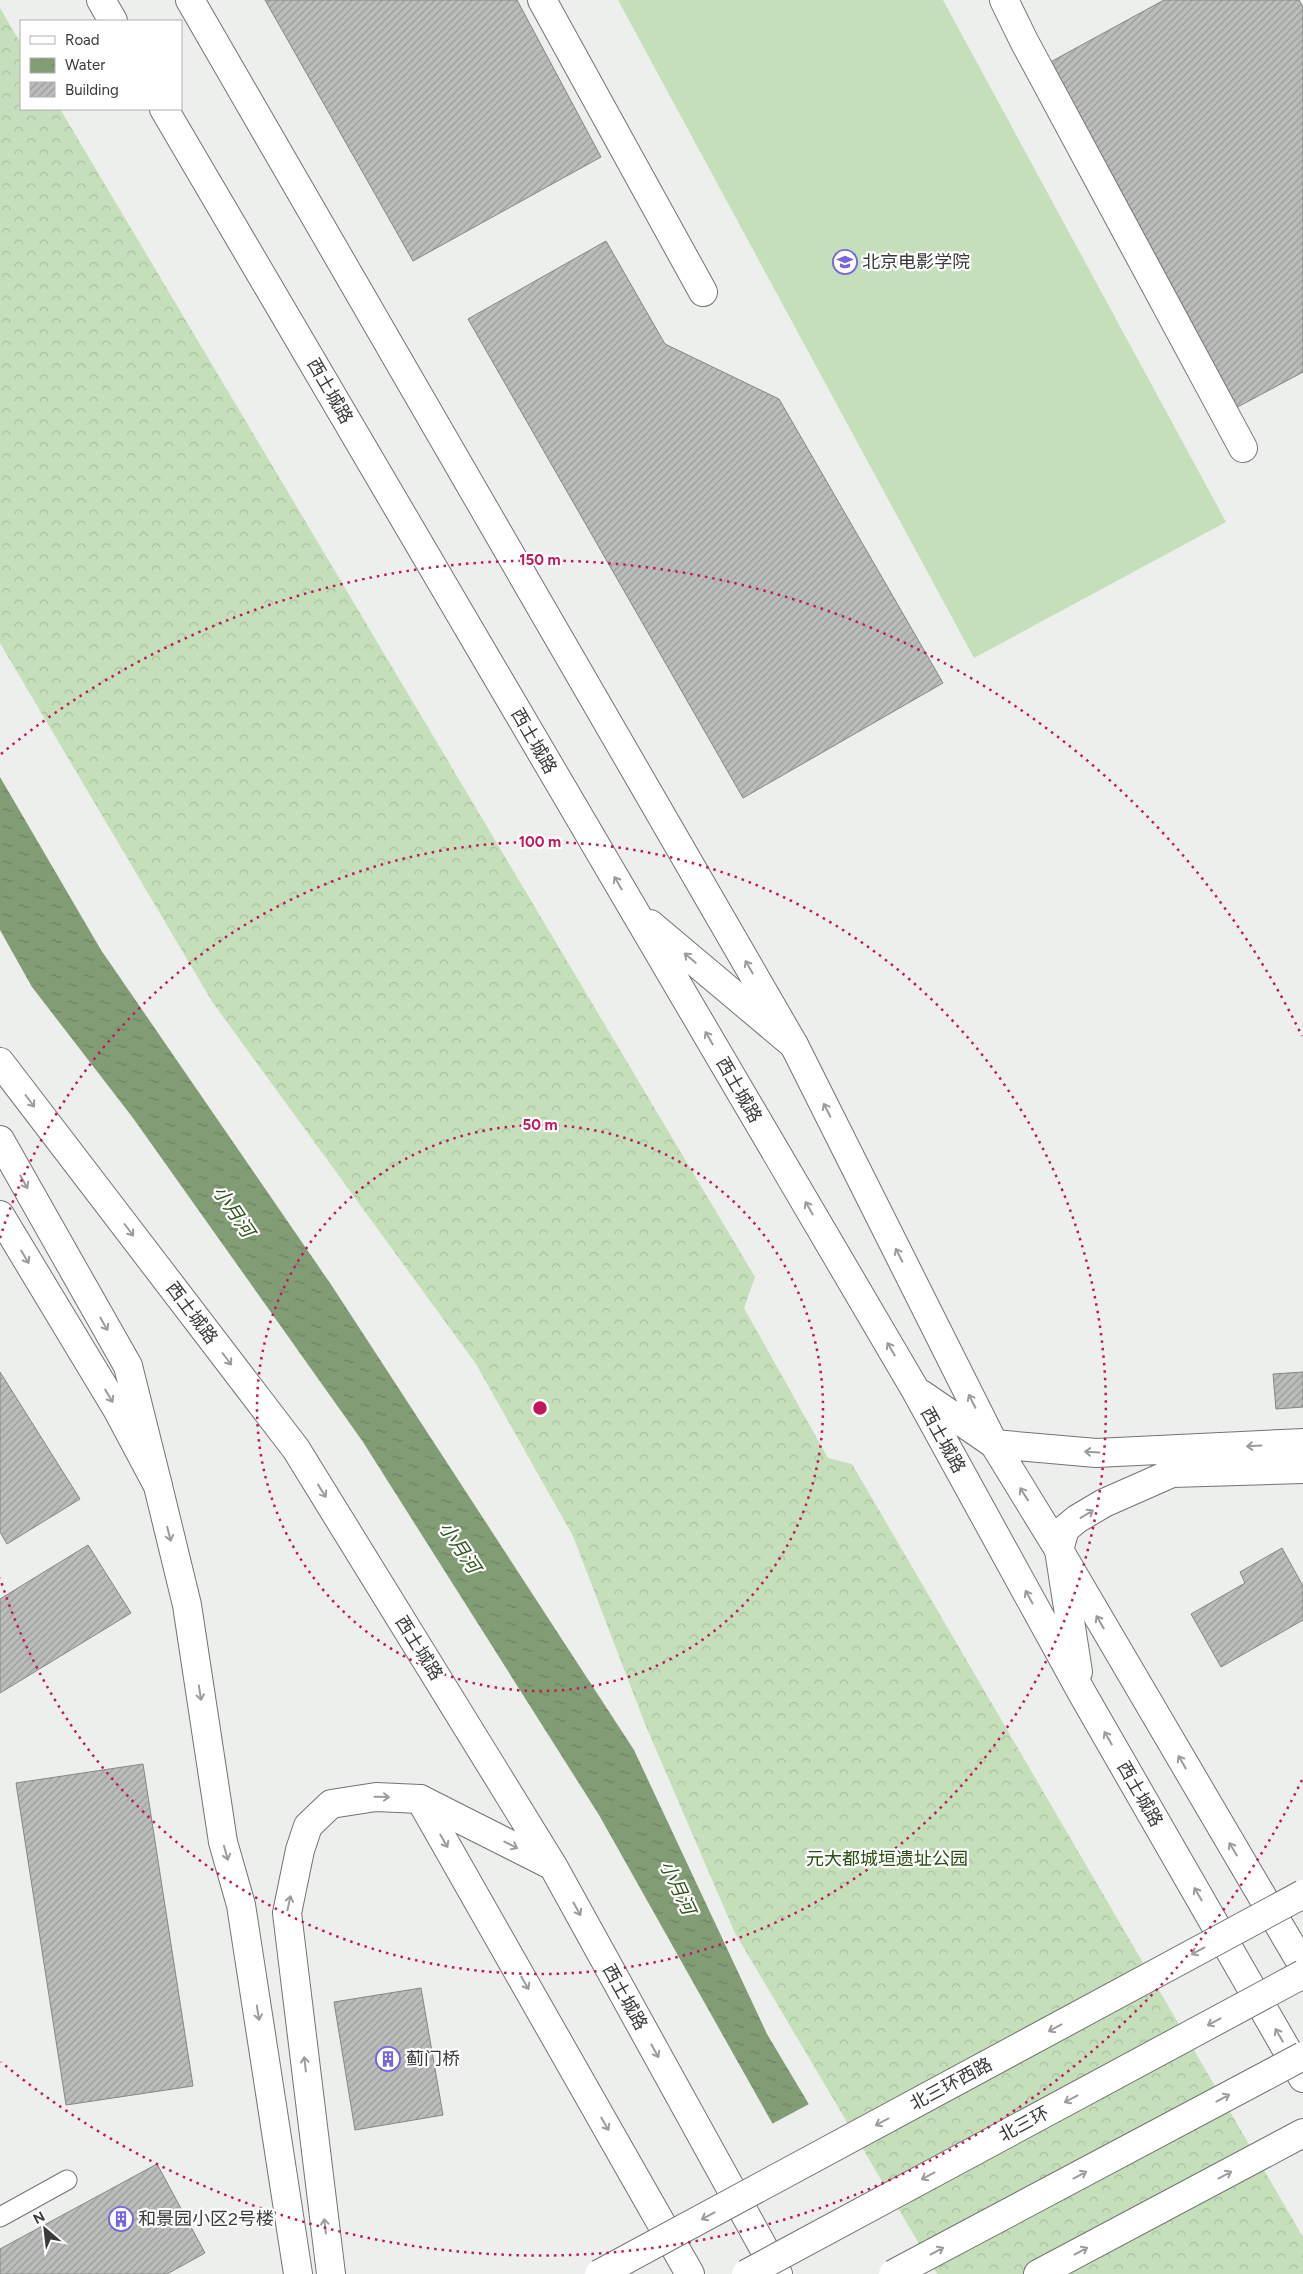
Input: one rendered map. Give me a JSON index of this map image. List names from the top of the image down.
{
  "streets": {
    "main road": ["西土城路", "北三环西路", "北三环"]
  },
  "water": ["小月河"],
  "parks": ["元大都城垣遗址公园"],
  "places": {
    "school or university": ["北京电影学院"],
    "building": ["蓟门桥", "和景园小区2号楼"]
  },
  "legend": ["Road", "Water", "Building"],
  "north": "top left",
  "rings": ["150 m", "100 m", "50 m"]
}
